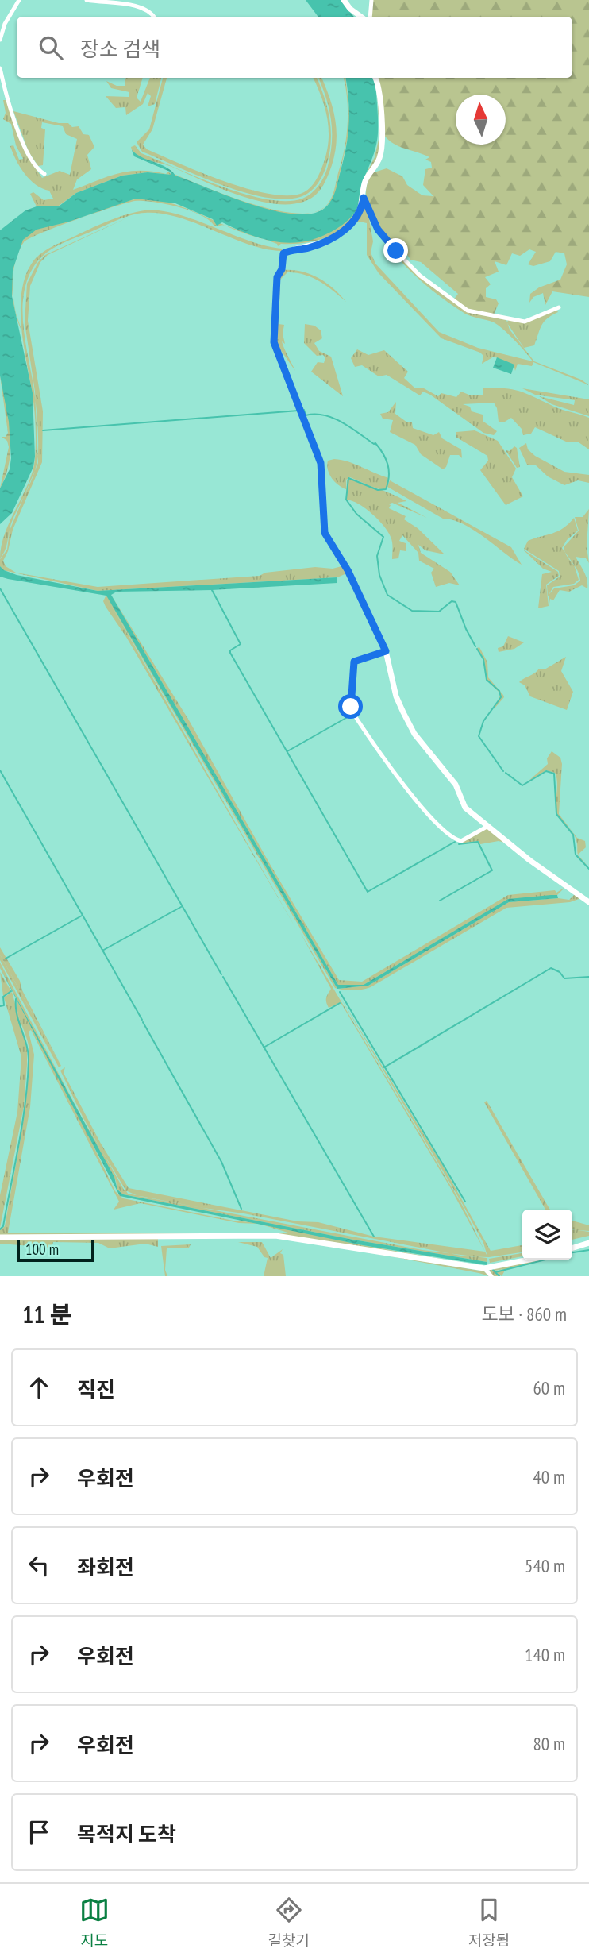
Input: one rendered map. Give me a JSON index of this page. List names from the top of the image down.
{
  "scale_bar": "100 m",
  "north": "top",
  "page": {
    "search": "장소 검색",
    "scale": "100 m",
    "heading": ["11 분", "도보 · 860 m"],
    "list": [
      ["직진", "60 m"],
      ["우회전", "40 m"],
      ["좌회전", "540 m"],
      ["우회전", "140 m"],
      ["우회전", "80 m"],
      "목적지 도착"
    ],
    "nav": ["지도", "길찾기", "저장됨"]
  }
}
